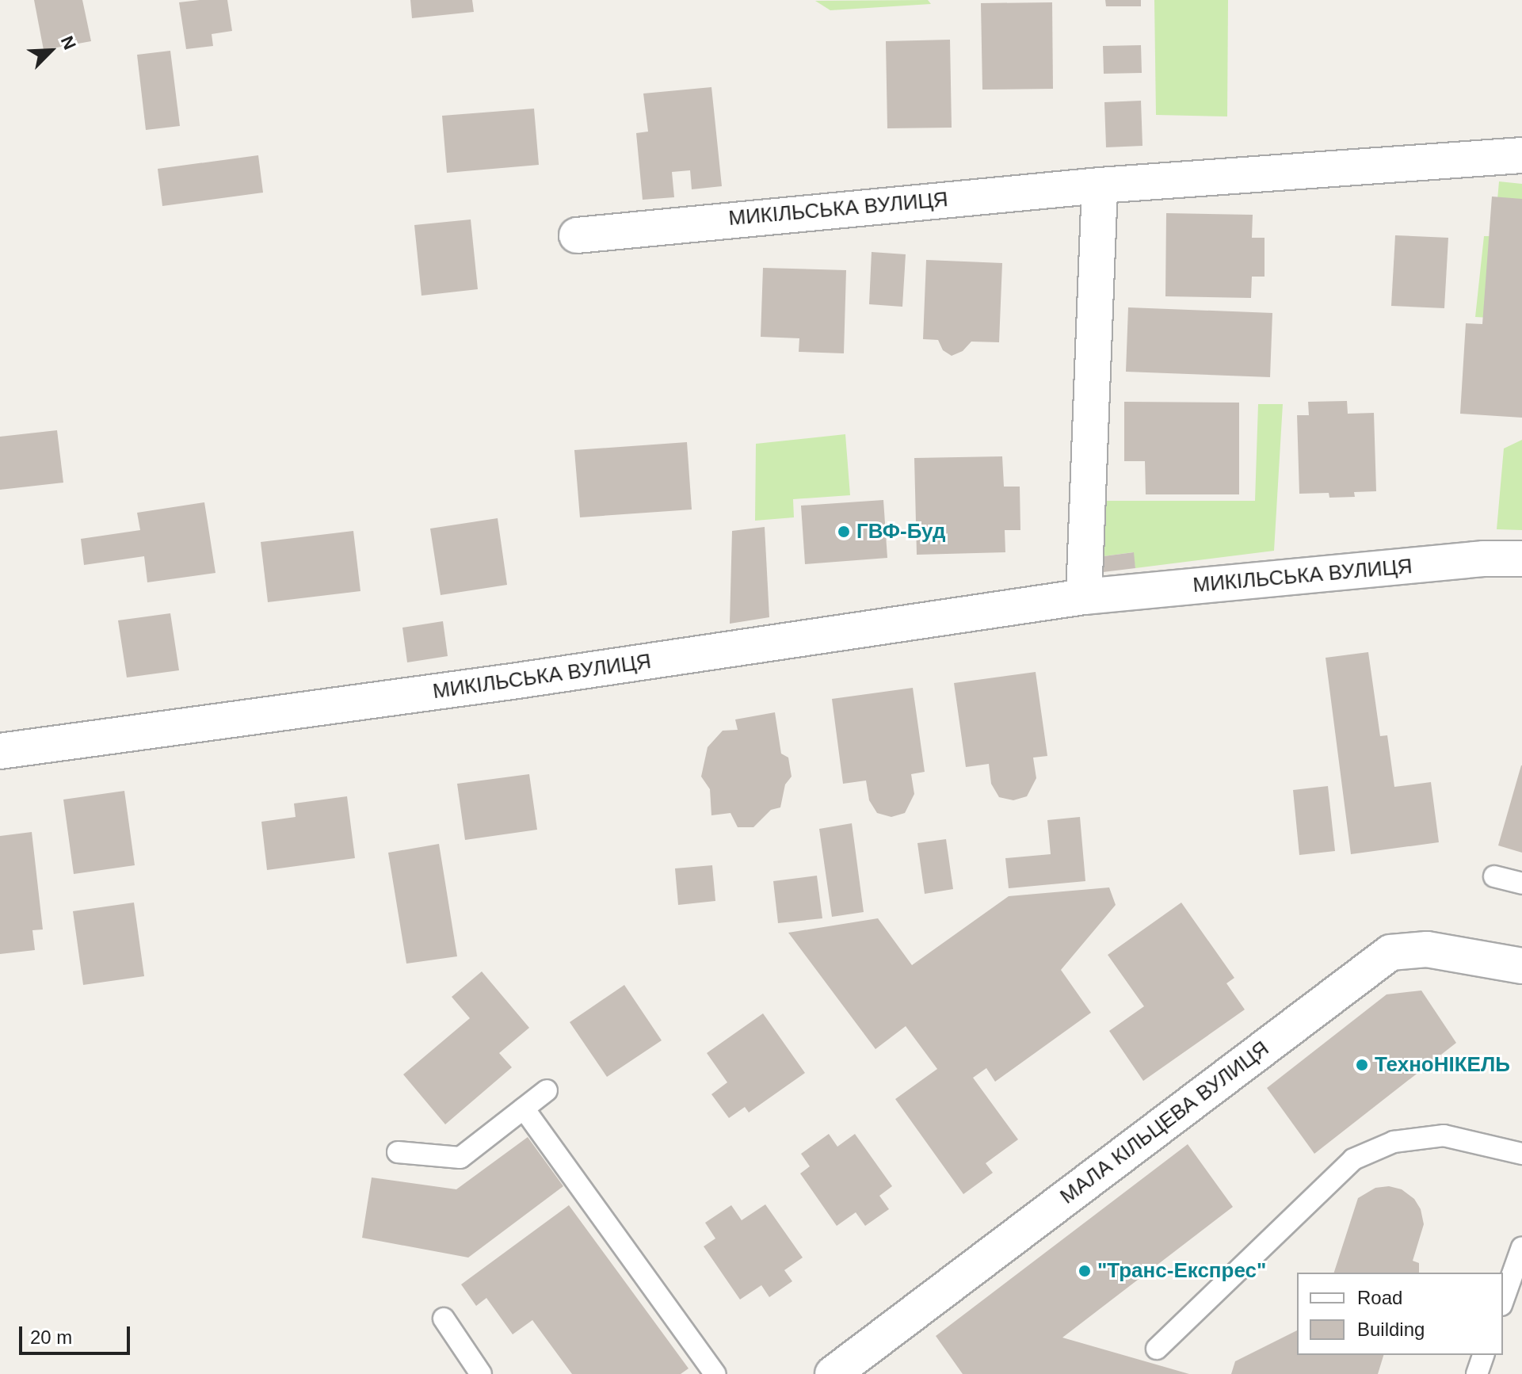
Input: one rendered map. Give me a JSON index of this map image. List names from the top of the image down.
{
  "streets": {
    "street": ["МИКІЛЬСЬКА ВУЛИЦЯ", "МАЛА КІЛЬЦЕВА ВУЛИЦЯ"]
  },
  "places": ["ГВФ-Буд", "ТехноНІКЕЛЬ", "\"Транс-Експрес\""],
  "legend": ["Road", "Building"],
  "scale_bar": "20 m",
  "north": "top right"
}
